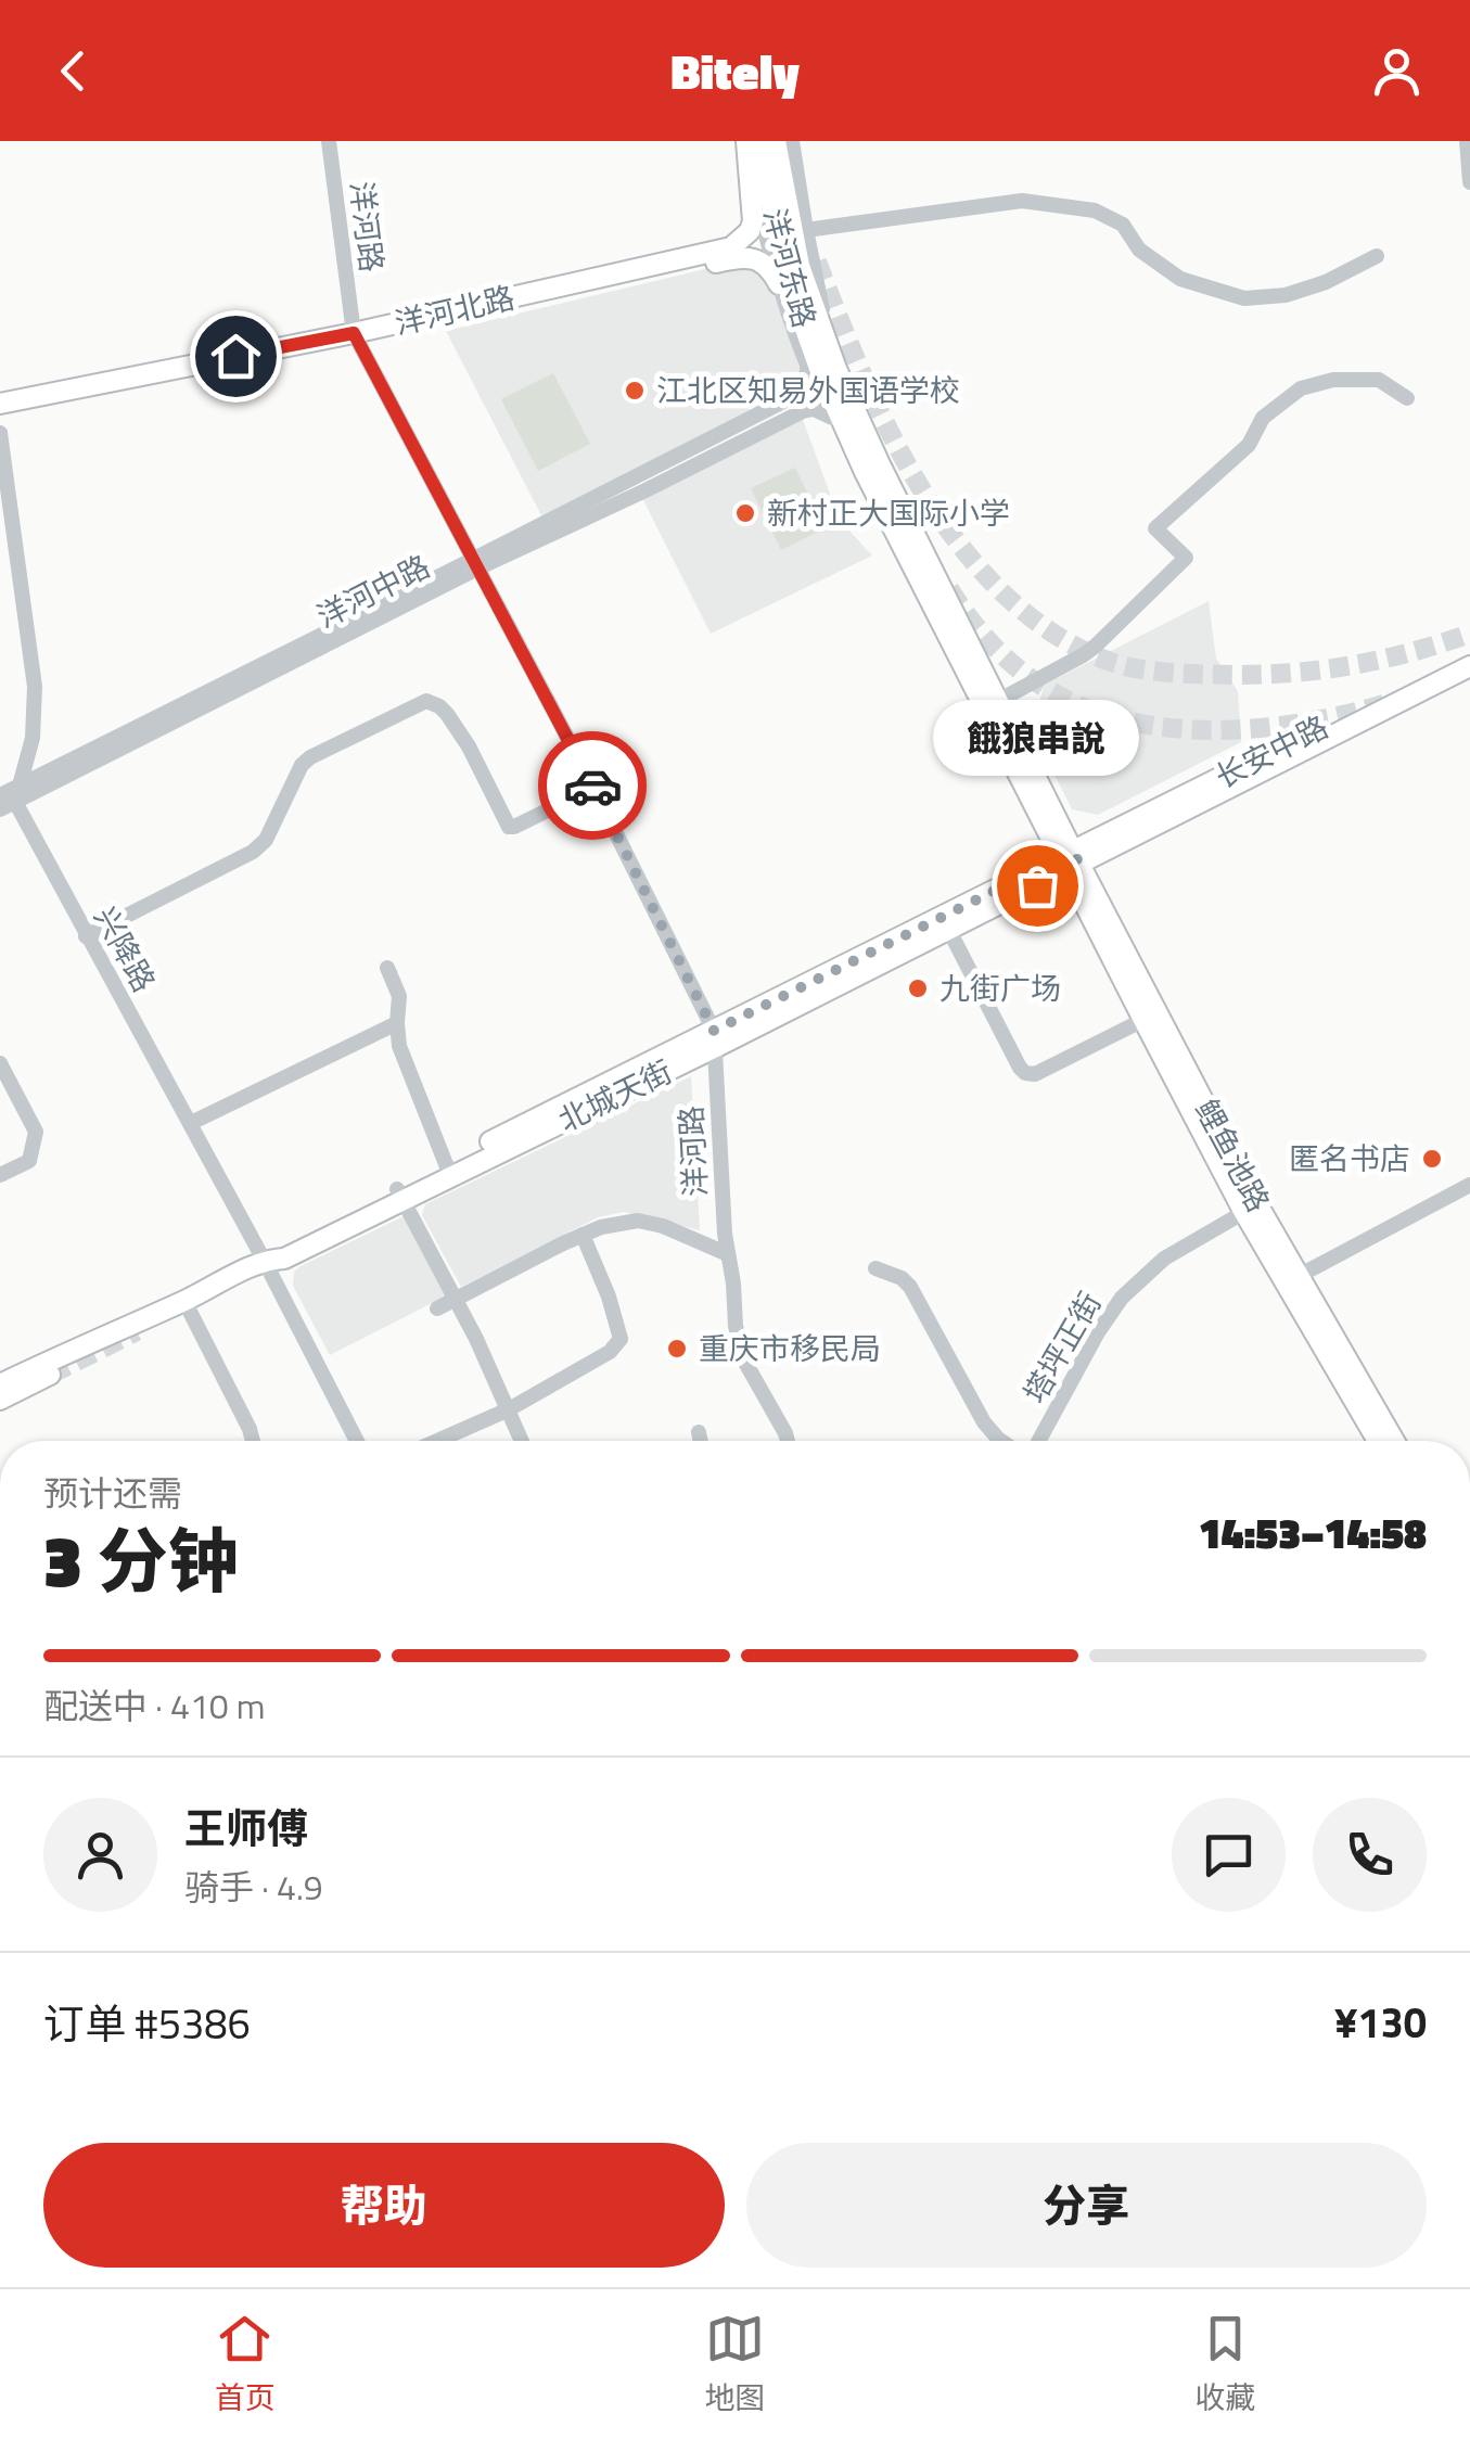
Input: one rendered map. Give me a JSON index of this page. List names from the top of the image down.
{
  "streets": {
    "main road": [
      "洋河东路",
      "洋河北路",
      "长安中路",
      "北城天街",
      "鲤鱼池路"
    ],
    "street": [
      "洋河路",
      "洋河中路",
      "兴降路",
      "塔坪正街"
    ]
  },
  "crossings": [
    ["洋河路", "洋河北路"],
    ["洋河路", "洋河中路"],
    ["洋河路", "北城天街"],
    ["洋河东路", "长安中路"],
    ["洋河东路", "北城天街"],
    ["洋河东路", "鲤鱼池路"],
    ["洋河中路", "兴降路"],
    ["长安中路", "北城天街"],
    ["长安中路", "鲤鱼池路"],
    ["兴降路", "北城天街"],
    ["北城天街", "鲤鱼池路"],
    ["鲤鱼池路", "塔坪正街"]
  ],
  "places": [
    "江北区知易外国语学校",
    "新村正大国际小学",
    "餓狼串說",
    "九街广场",
    "匿名书店",
    "重庆市移民局"
  ],
  "page": {
    "header": "Bitely",
    "bubble": "餓狼串說",
    "heading": ["3 分钟", "预计还需", "14:53–14:58"],
    "panel": [
      "王师傅",
      "骑手 · 4.9",
      "订单 #5386",
      "¥130"
    ],
    "bar": "配送中 · 410 m",
    "buttons": ["帮助", "分享"],
    "tabs": ["首页", "地图", "收藏"]
  }
}
